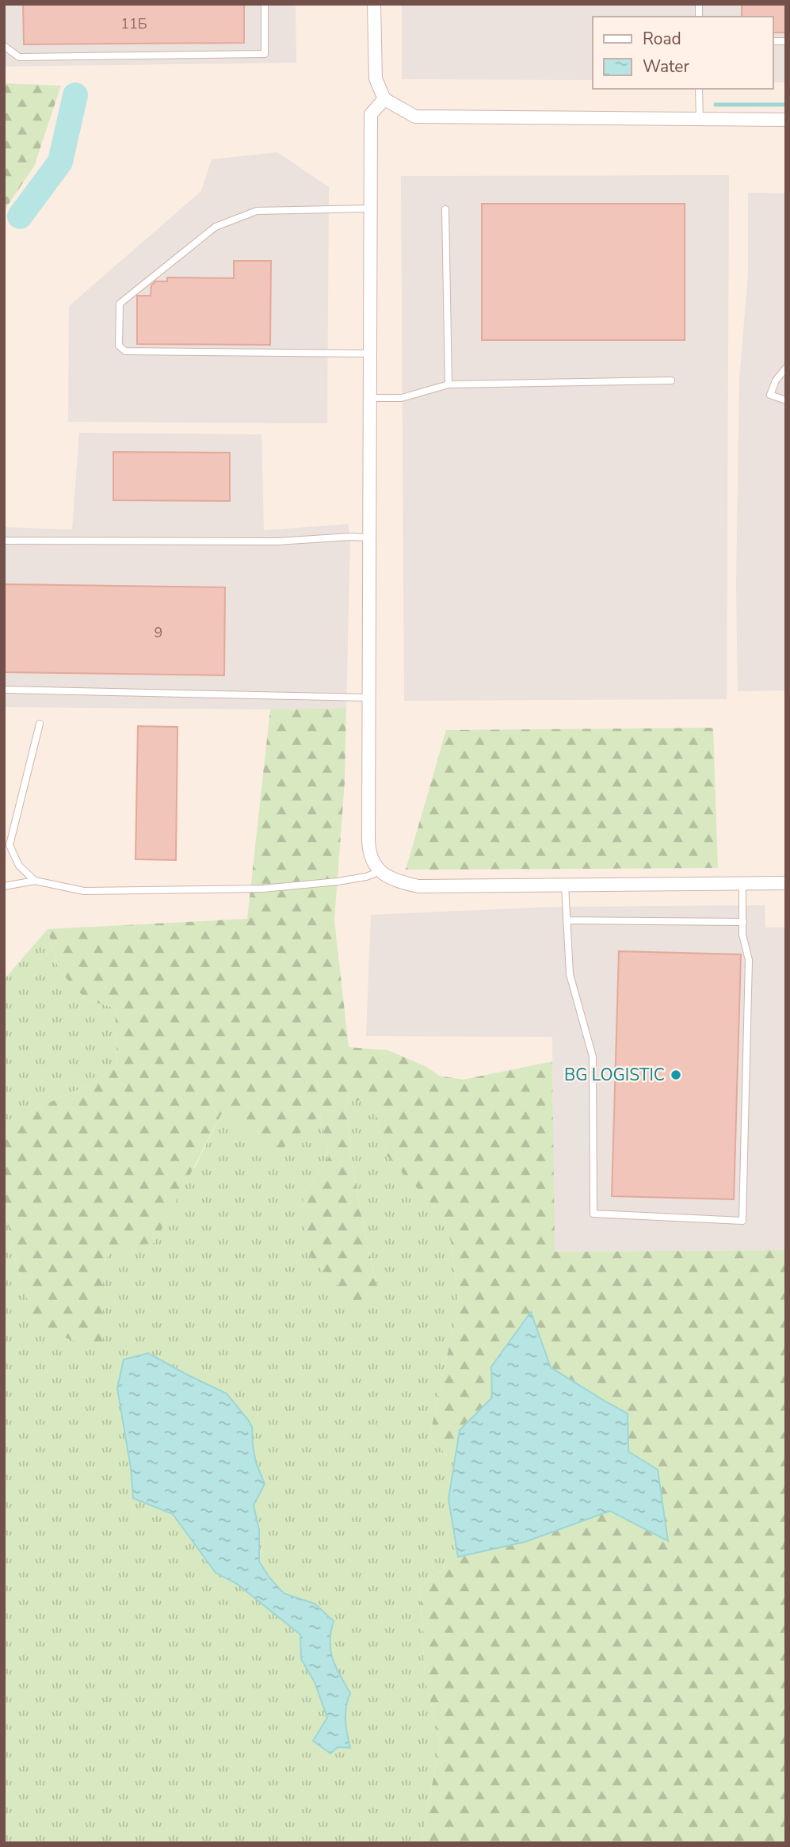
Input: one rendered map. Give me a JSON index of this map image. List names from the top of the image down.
{
  "places": ["BG LOGISTIC"],
  "house_numbers": ["11Б", "9"],
  "legend": ["Road", "Water"]
}
